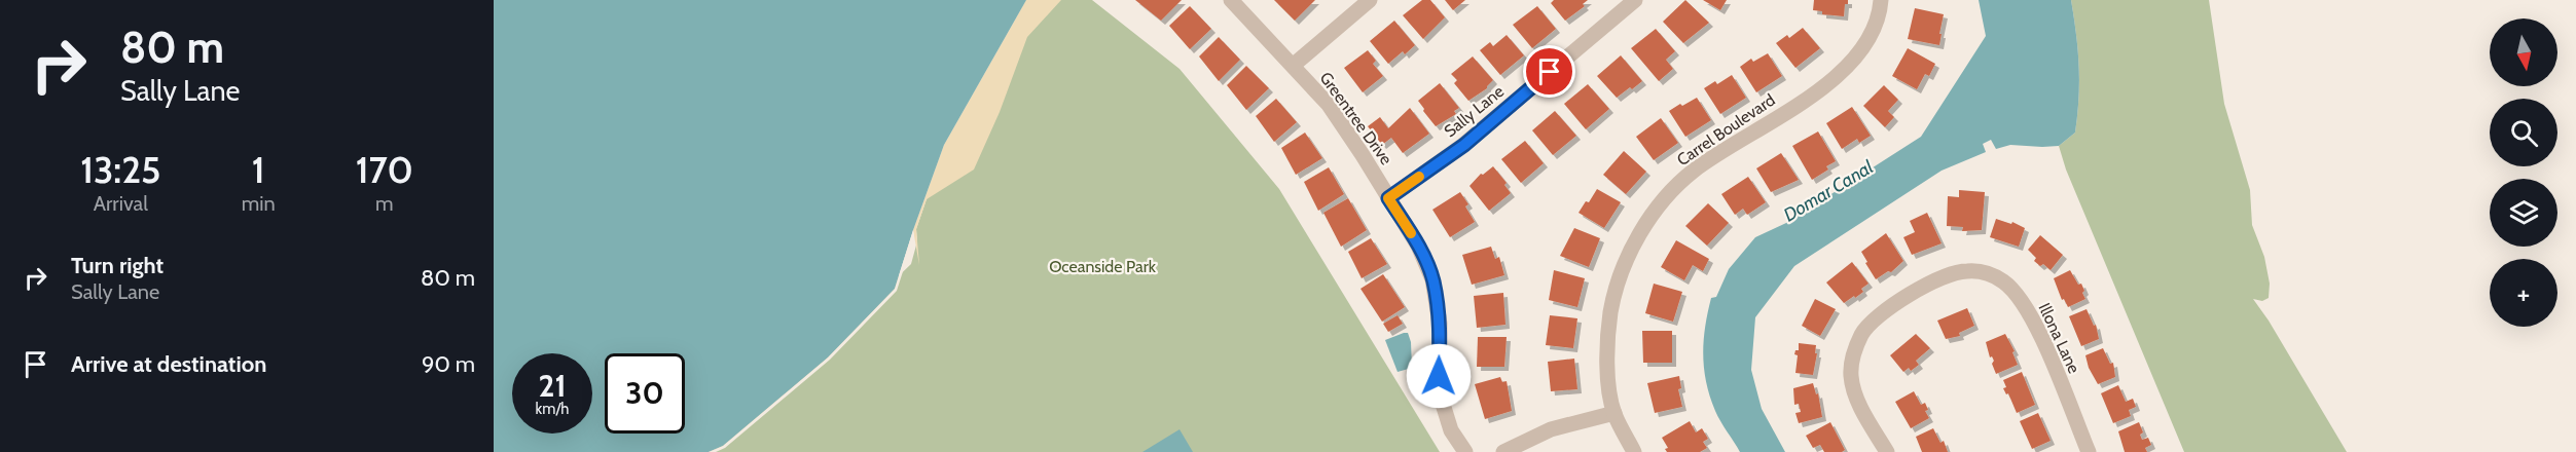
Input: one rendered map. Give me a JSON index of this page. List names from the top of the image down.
{
  "streets": {
    "street": [
      "Sally Lane",
      "Greentree Drive",
      "Carrel Boulevard",
      "Illona Lane"
    ]
  },
  "crossings": [
    ["Sally Lane", "Greentree Drive"]
  ],
  "water": ["Domar Canal"],
  "parks": ["Oceanside Park"],
  "north": "bottom",
  "page": {
    "turn": ["80 m", "Sally Lane"],
    "map_buttons": "+",
    "eta": [
      "13:25",
      "Arrival",
      "1",
      "min",
      "170",
      "m"
    ],
    "list": [
      {
        "name": "Turn right",
        "note": "Sally Lane",
        "value": "80 m"
      },
      {
        "name": "Arrive at destination",
        "value": "90 m"
      }
    ],
    "speed": "21 km/h",
    "limit": "30"
  }
}
